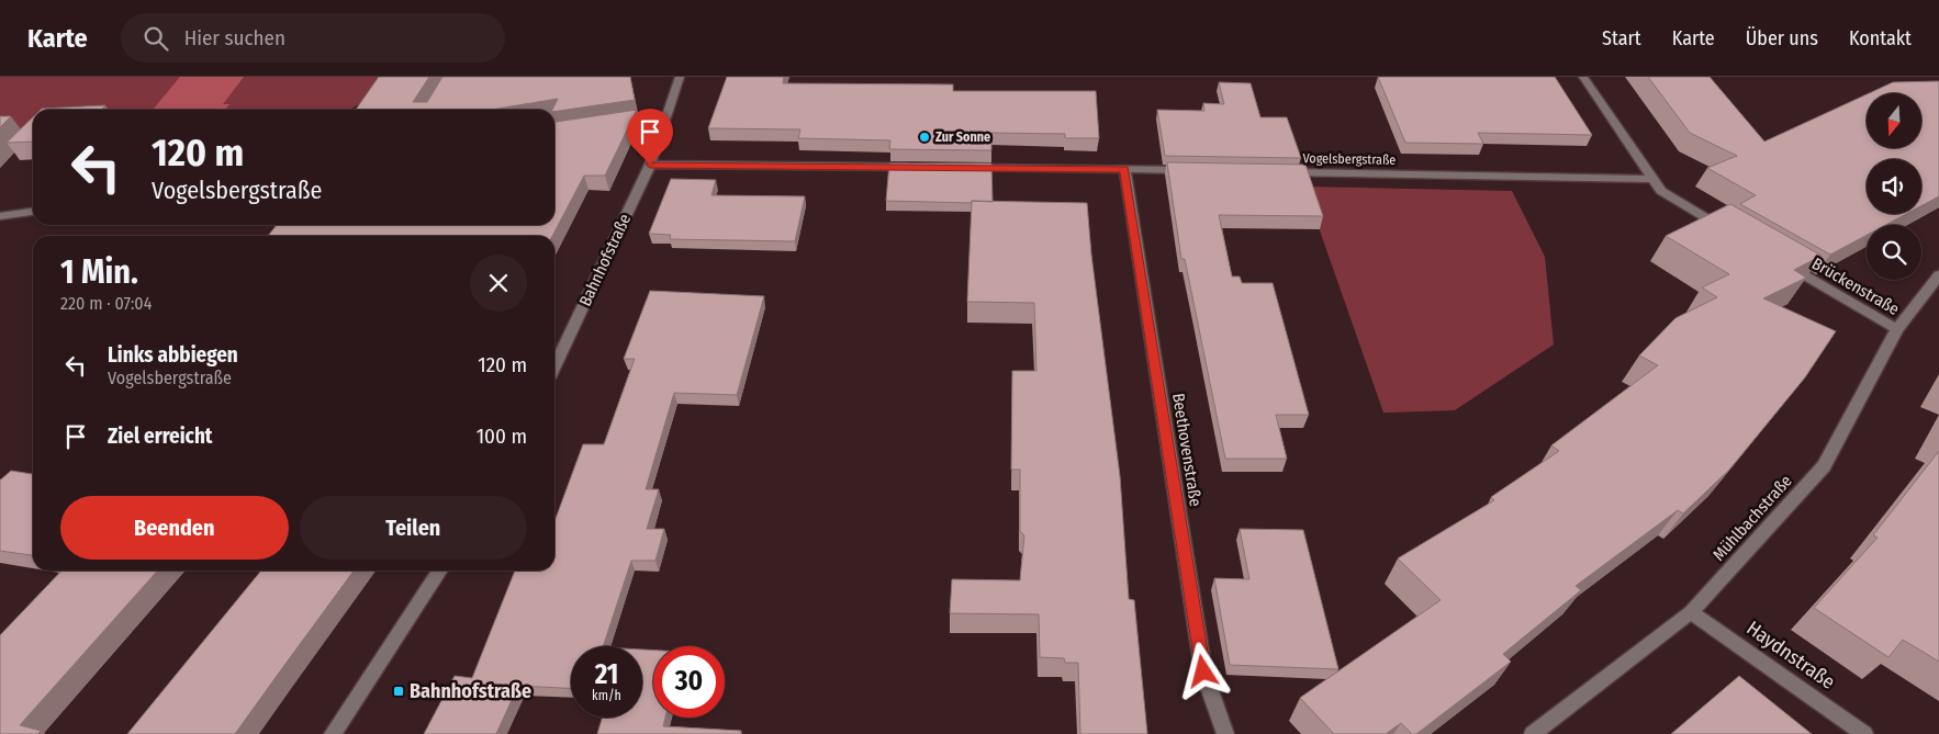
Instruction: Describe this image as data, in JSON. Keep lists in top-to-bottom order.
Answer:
{
  "streets": {
    "street": [
      "Vogelsbergstraße",
      "Bahnhofstraße",
      "Brückenstraße",
      "Beethovenstraße",
      "Mühlbachstraße",
      "Haydnstraße"
    ]
  },
  "crossings": [
    ["Brückenstraße", "Mühlbachstraße"],
    ["Mühlbachstraße", "Haydnstraße"]
  ],
  "places": {
    "other": ["Zur Sonne"],
    "transit": ["Bahnhofstraße"]
  },
  "north": "bottom",
  "page": {
    "header": "Karte",
    "search": "Hier suchen",
    "nav": [
      "Start",
      "Karte",
      "Über uns",
      "Kontakt"
    ],
    "turn": ["120 m", "Vogelsbergstraße"],
    "heading": ["1 Min.", "220 m · 07:04"],
    "list": [
      {
        "name": "Links abbiegen",
        "note": "Vogelsbergstraße",
        "value": "120 m"
      },
      {
        "name": "Ziel erreicht",
        "value": "100 m"
      }
    ],
    "buttons": ["Beenden", "Teilen"],
    "speed": "21 km/h",
    "limit": "30"
  }
}
